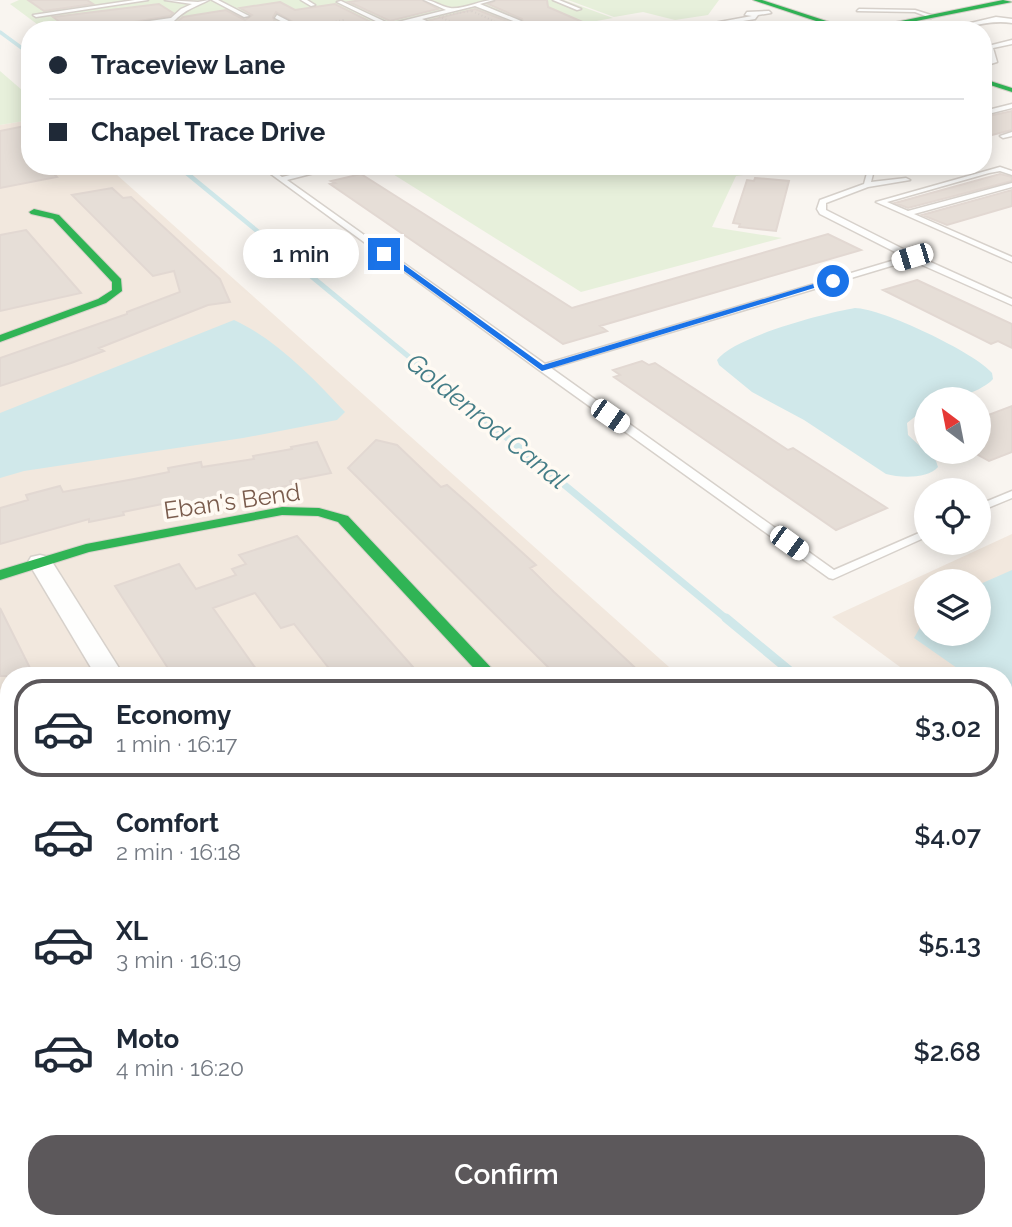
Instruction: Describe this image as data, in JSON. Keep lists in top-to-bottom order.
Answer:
{
  "streets": {
    "street": ["Eban's Bend"]
  },
  "water": ["Goldenrod Canal"],
  "north": "top left",
  "page": {
    "banner": ["Traceview Lane", "Chapel Trace Drive"],
    "bubble": "1 min",
    "list": [
      {
        "name": "Economy",
        "note": "1 min · 16:17",
        "value": "$3.02"
      },
      {
        "name": "Comfort",
        "note": "2 min · 16:18",
        "value": "$4.07"
      },
      {
        "name": "XL",
        "note": "3 min · 16:19",
        "value": "$5.13"
      },
      {
        "name": "Moto",
        "note": "4 min · 16:20",
        "value": "$2.68"
      }
    ],
    "buttons": "Confirm"
  }
}
